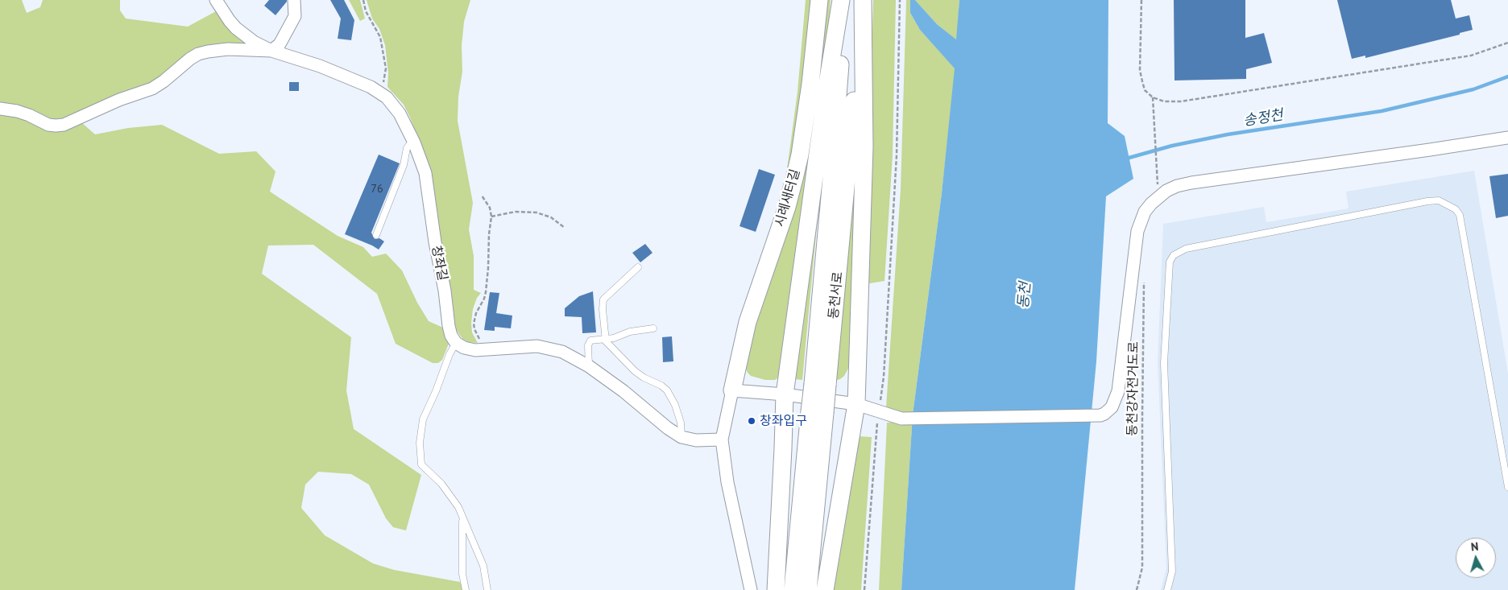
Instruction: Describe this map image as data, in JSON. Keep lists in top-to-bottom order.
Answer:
{
  "streets": {
    "main road": ["시례새터길", "동천서로"],
    "street": ["창좌길"],
    "path": ["동천강자전거도로"]
  },
  "water": ["송정천", "동천"],
  "places": ["창좌입구"],
  "house_numbers": ["76"],
  "north": "top"
}
